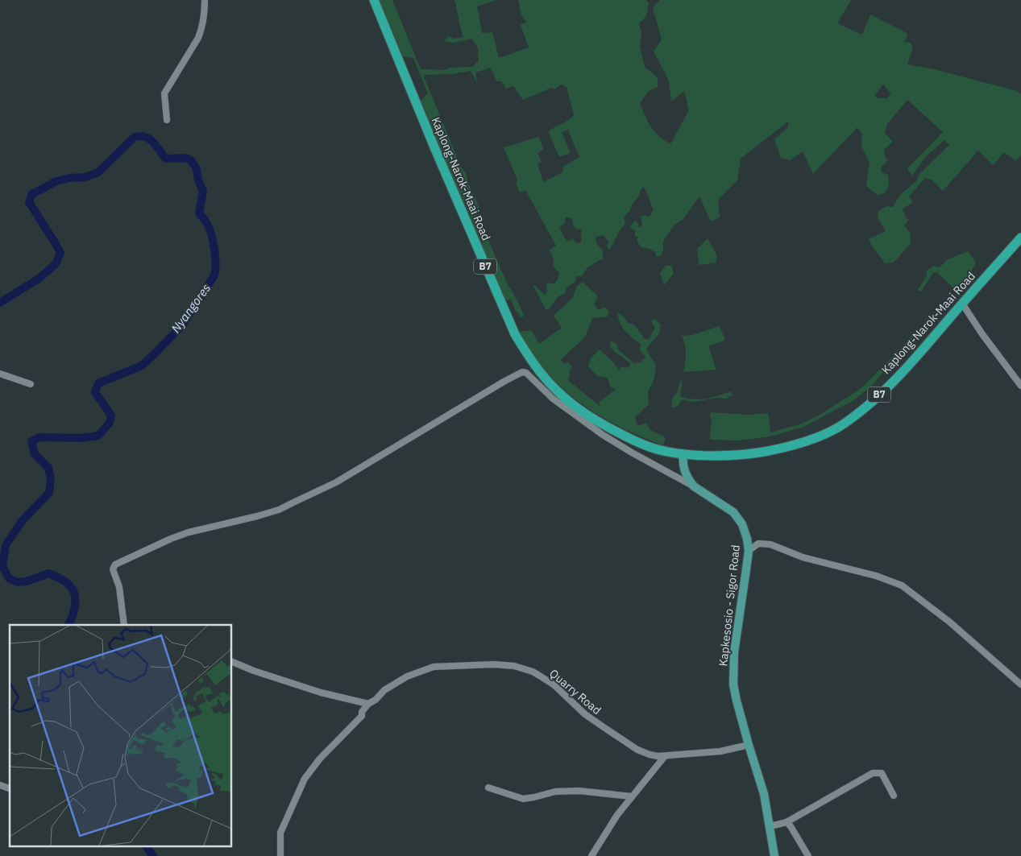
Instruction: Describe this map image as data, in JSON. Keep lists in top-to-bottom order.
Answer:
{
  "streets": {
    "highway": ["Kaplong-Narok-Maai Road", "B7"],
    "main road": ["Kapkesosio - Sigor Road"],
    "street": ["Quarry Road"]
  },
  "crossings": [
    ["Kaplong-Narok-Maai Road", "Kapkesosio - Sigor Road"],
    ["Kapkesosio - Sigor Road", "Quarry Road"]
  ],
  "water": ["Nyangores"]
}
